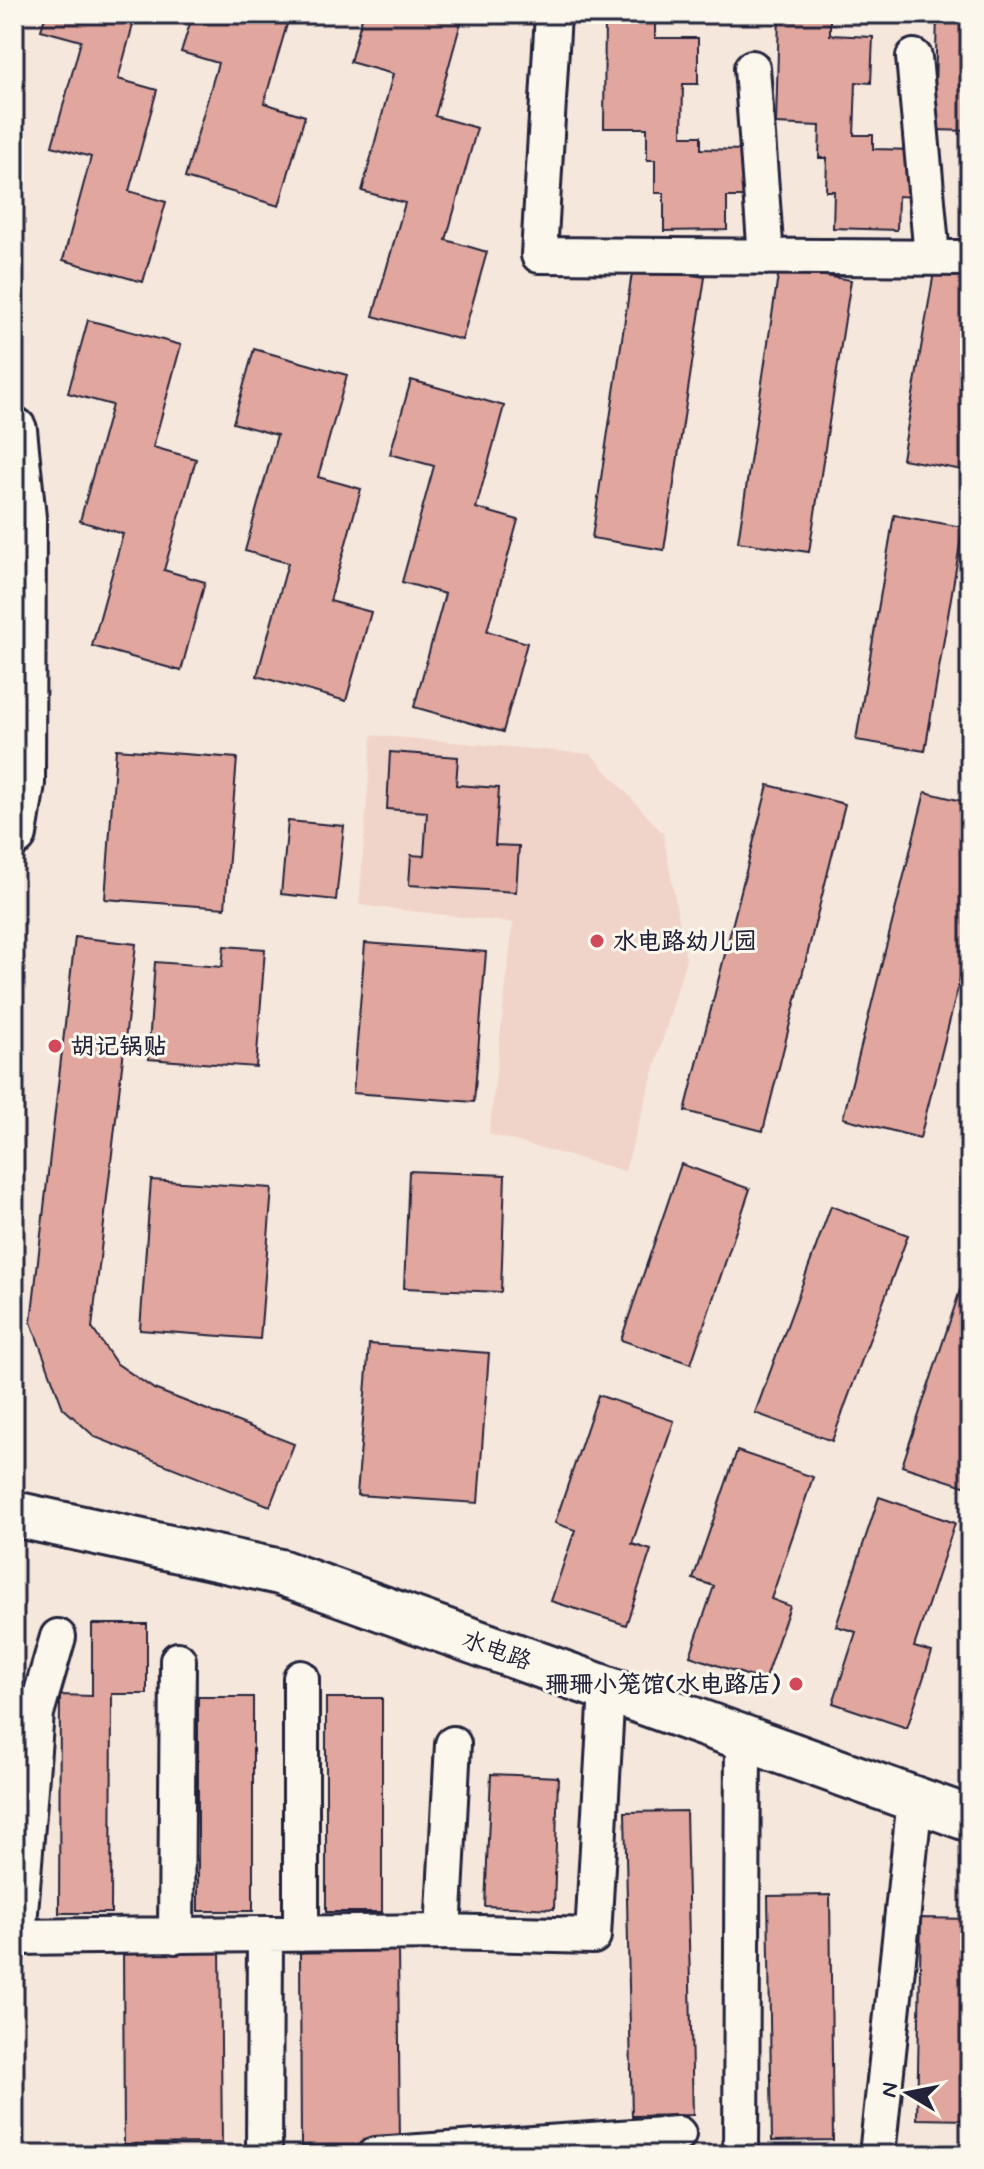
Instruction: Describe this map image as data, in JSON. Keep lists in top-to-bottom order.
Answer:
{
  "streets": {
    "main road": ["水电路"]
  },
  "places": ["水电路幼儿园", "胡记锅贴", "珊珊小笼馆(水电路店)"],
  "north": "left"
}
